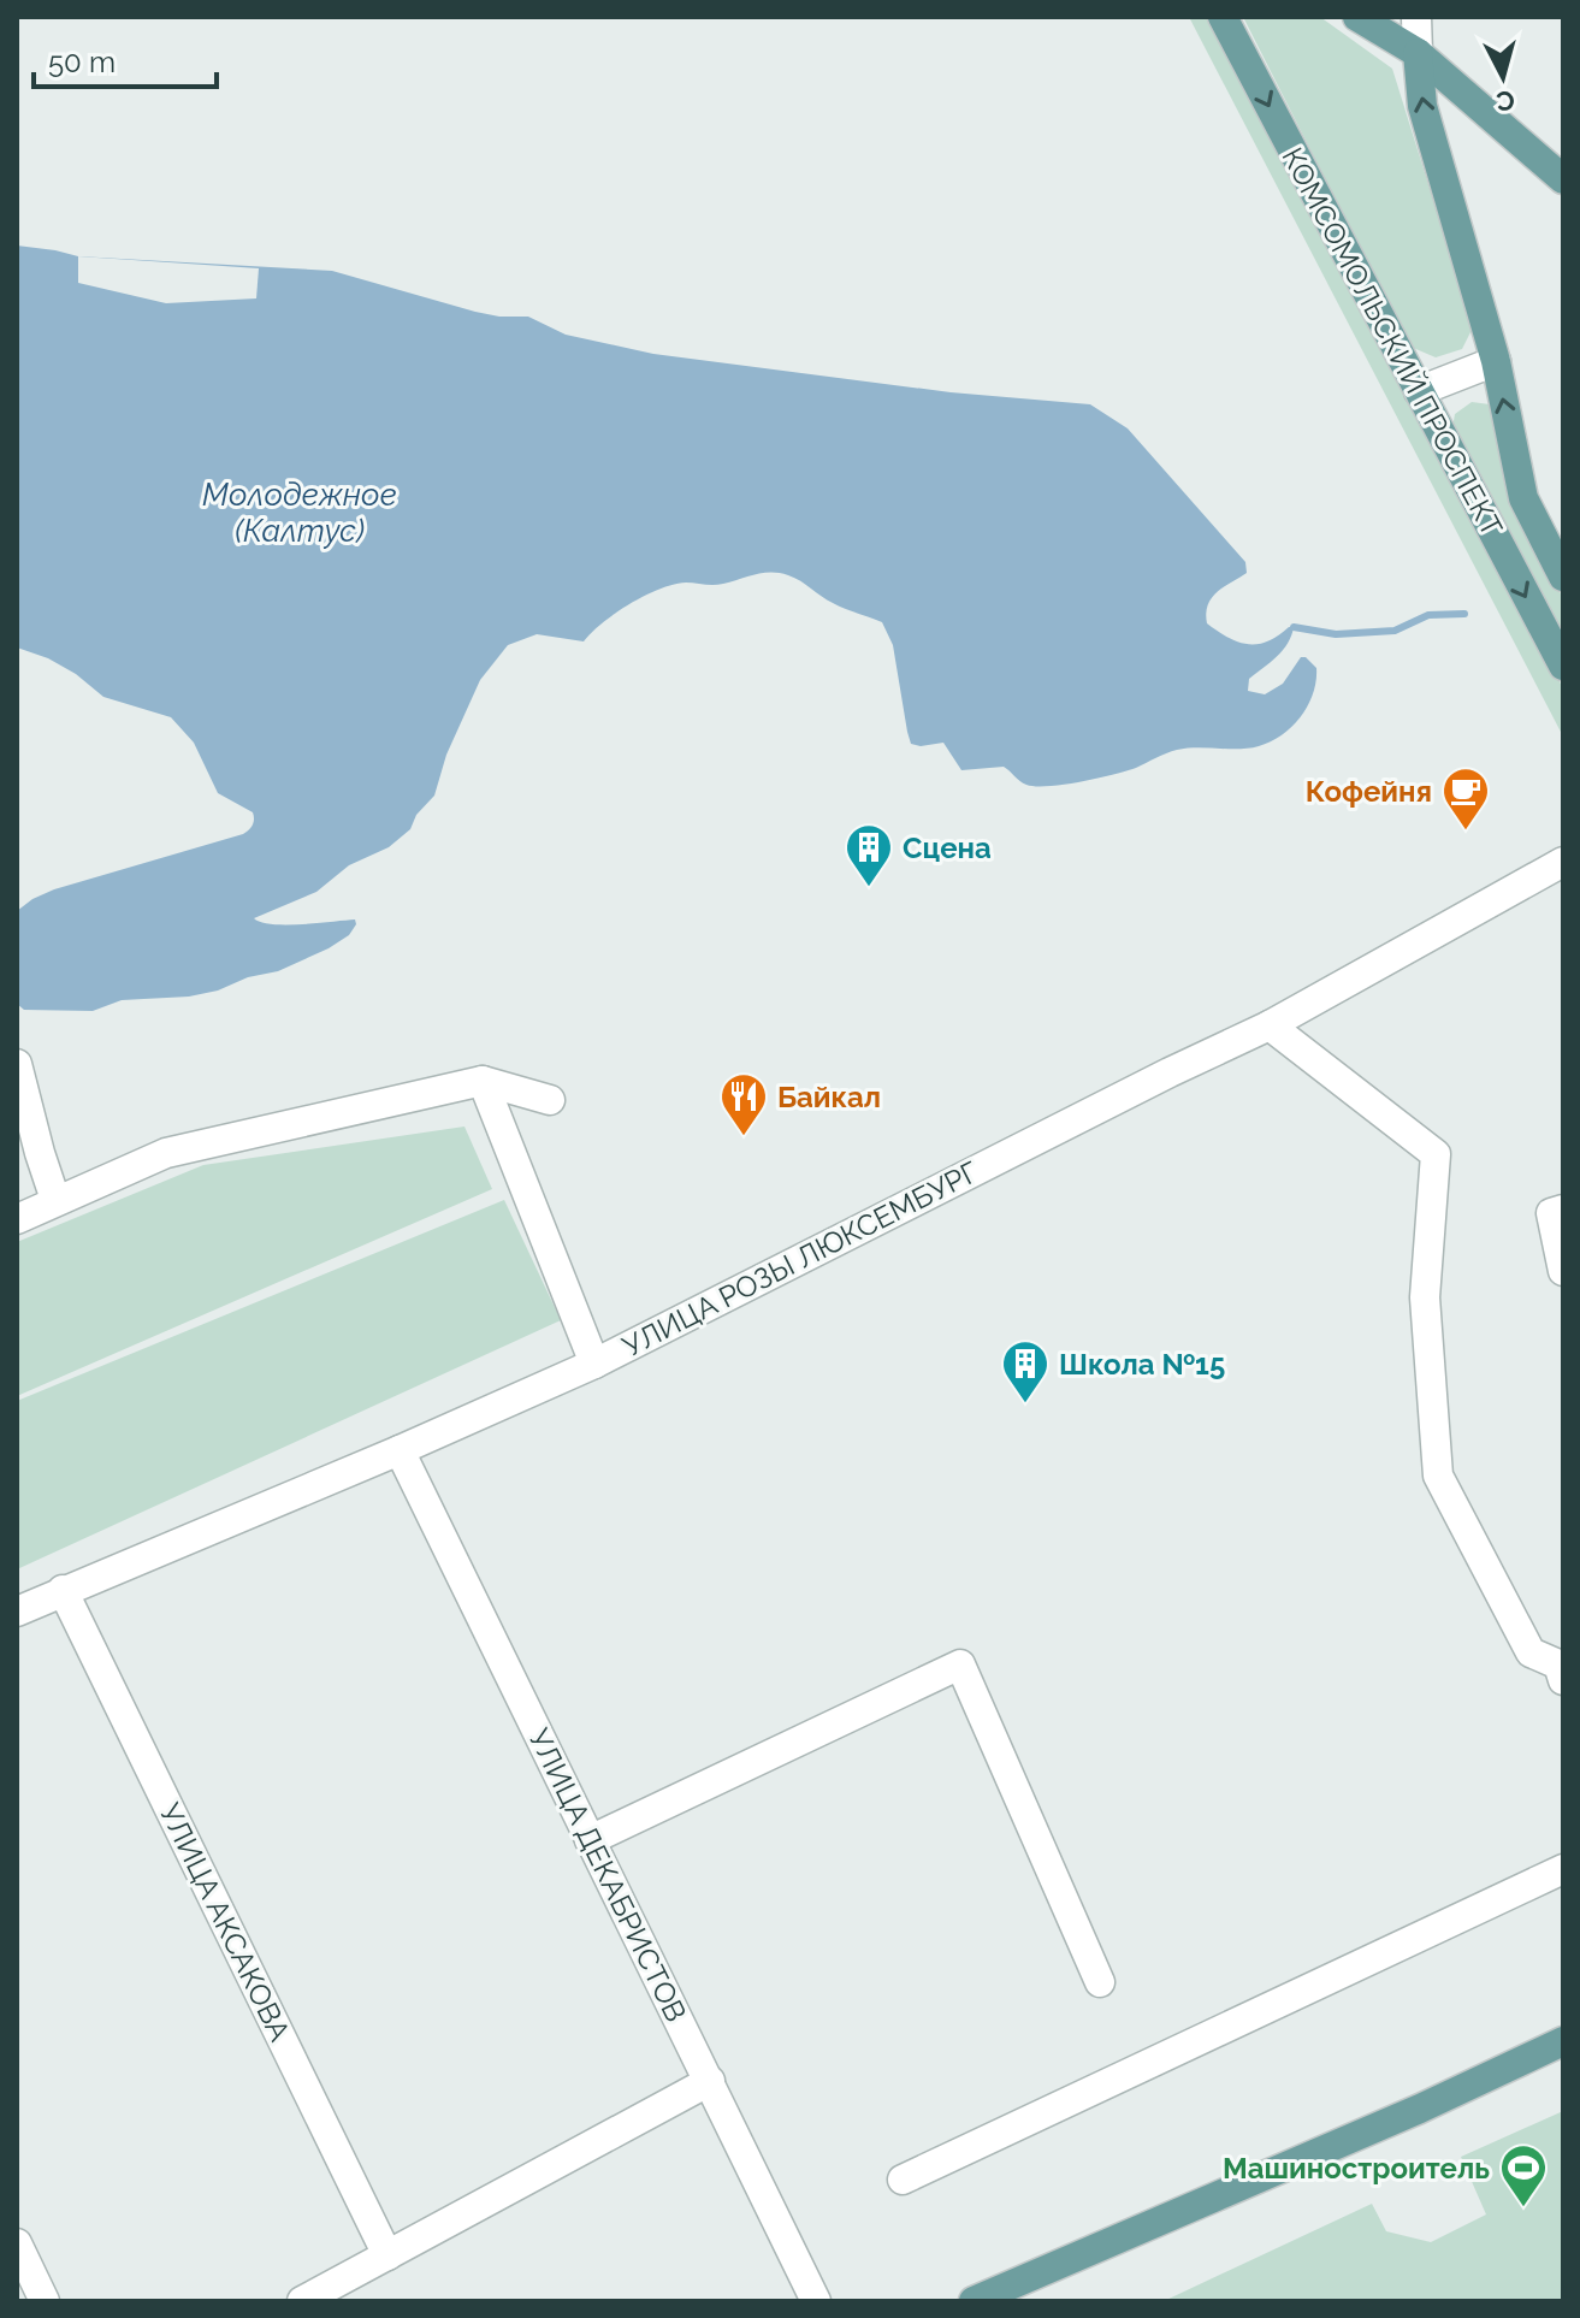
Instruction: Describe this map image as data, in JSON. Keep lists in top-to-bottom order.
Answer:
{
  "streets": {
    "main road": ["КОМСОМОЛЬСКИЙ ПРОСПЕКТ"],
    "street": ["УЛИЦА РОЗЫ ЛЮКСЕМБУРГ", "УЛИЦА ДЕКАБРИСТОВ", "УЛИЦА АКСАКОВА"]
  },
  "crossings": [
    ["УЛИЦА РОЗЫ ЛЮКСЕМБУРГ", "УЛИЦА ДЕКАБРИСТОВ"],
    ["УЛИЦА РОЗЫ ЛЮКСЕМБУРГ", "УЛИЦА АКСАКОВА"]
  ],
  "water": ["Молодежное (Калтус)"],
  "places": {
    "cafe": ["Кофейня"],
    "building": ["Сцена", "Школа №15"],
    "restaurant": ["Байкал"],
    "sports": ["Машиностроитель"]
  },
  "scale_bar": "50 m",
  "north": "bottom"
}
